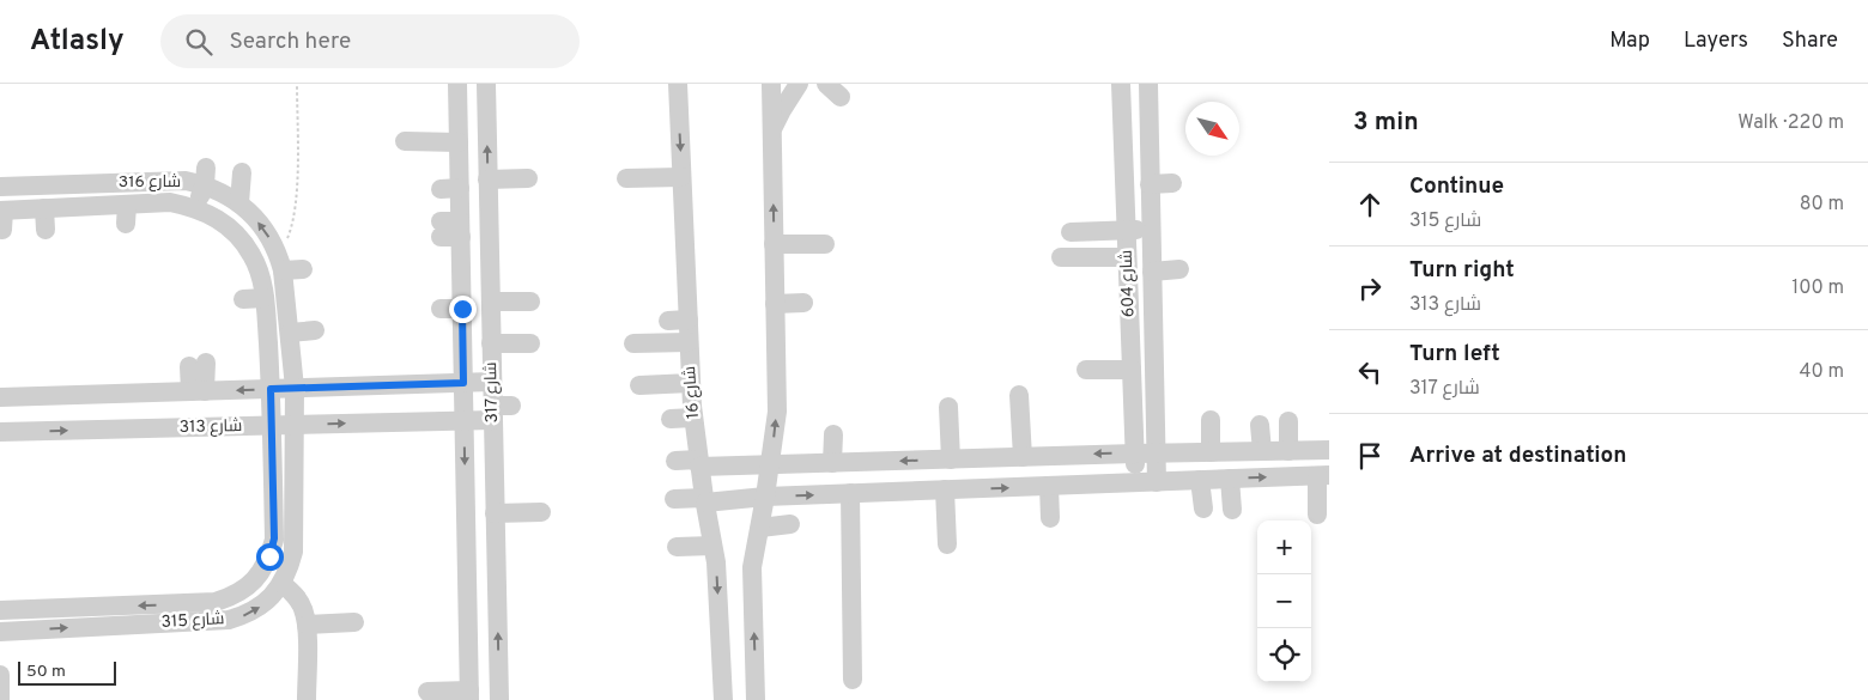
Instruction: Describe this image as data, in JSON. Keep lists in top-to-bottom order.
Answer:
{
  "streets": {
    "street": [
      "شارع 316",
      "شارع 604",
      "شارع 317",
      "شارع 16",
      "شارع 313",
      "شارع 315"
    ]
  },
  "crossings": [
    ["شارع 316", "شارع 315"],
    ["شارع 317", "شارع 313"],
    ["شارع 313", "شارع 315"]
  ],
  "scale_bar": "50 m",
  "north": "bottom right",
  "page": {
    "header": "Atlasly",
    "search": "Search here",
    "nav": ["Map", "Layers", "Share"],
    "heading": ["3 min", "Walk · 220 m"],
    "list": [
      ["Continue", "شارع 315", "80 m"],
      ["Turn right", "شارع 313", "100 m"],
      ["Turn left", "شارع 317", "40 m"],
      "Arrive at destination"
    ],
    "map_buttons": ["+", "−"],
    "scale": "50 m"
  }
}
